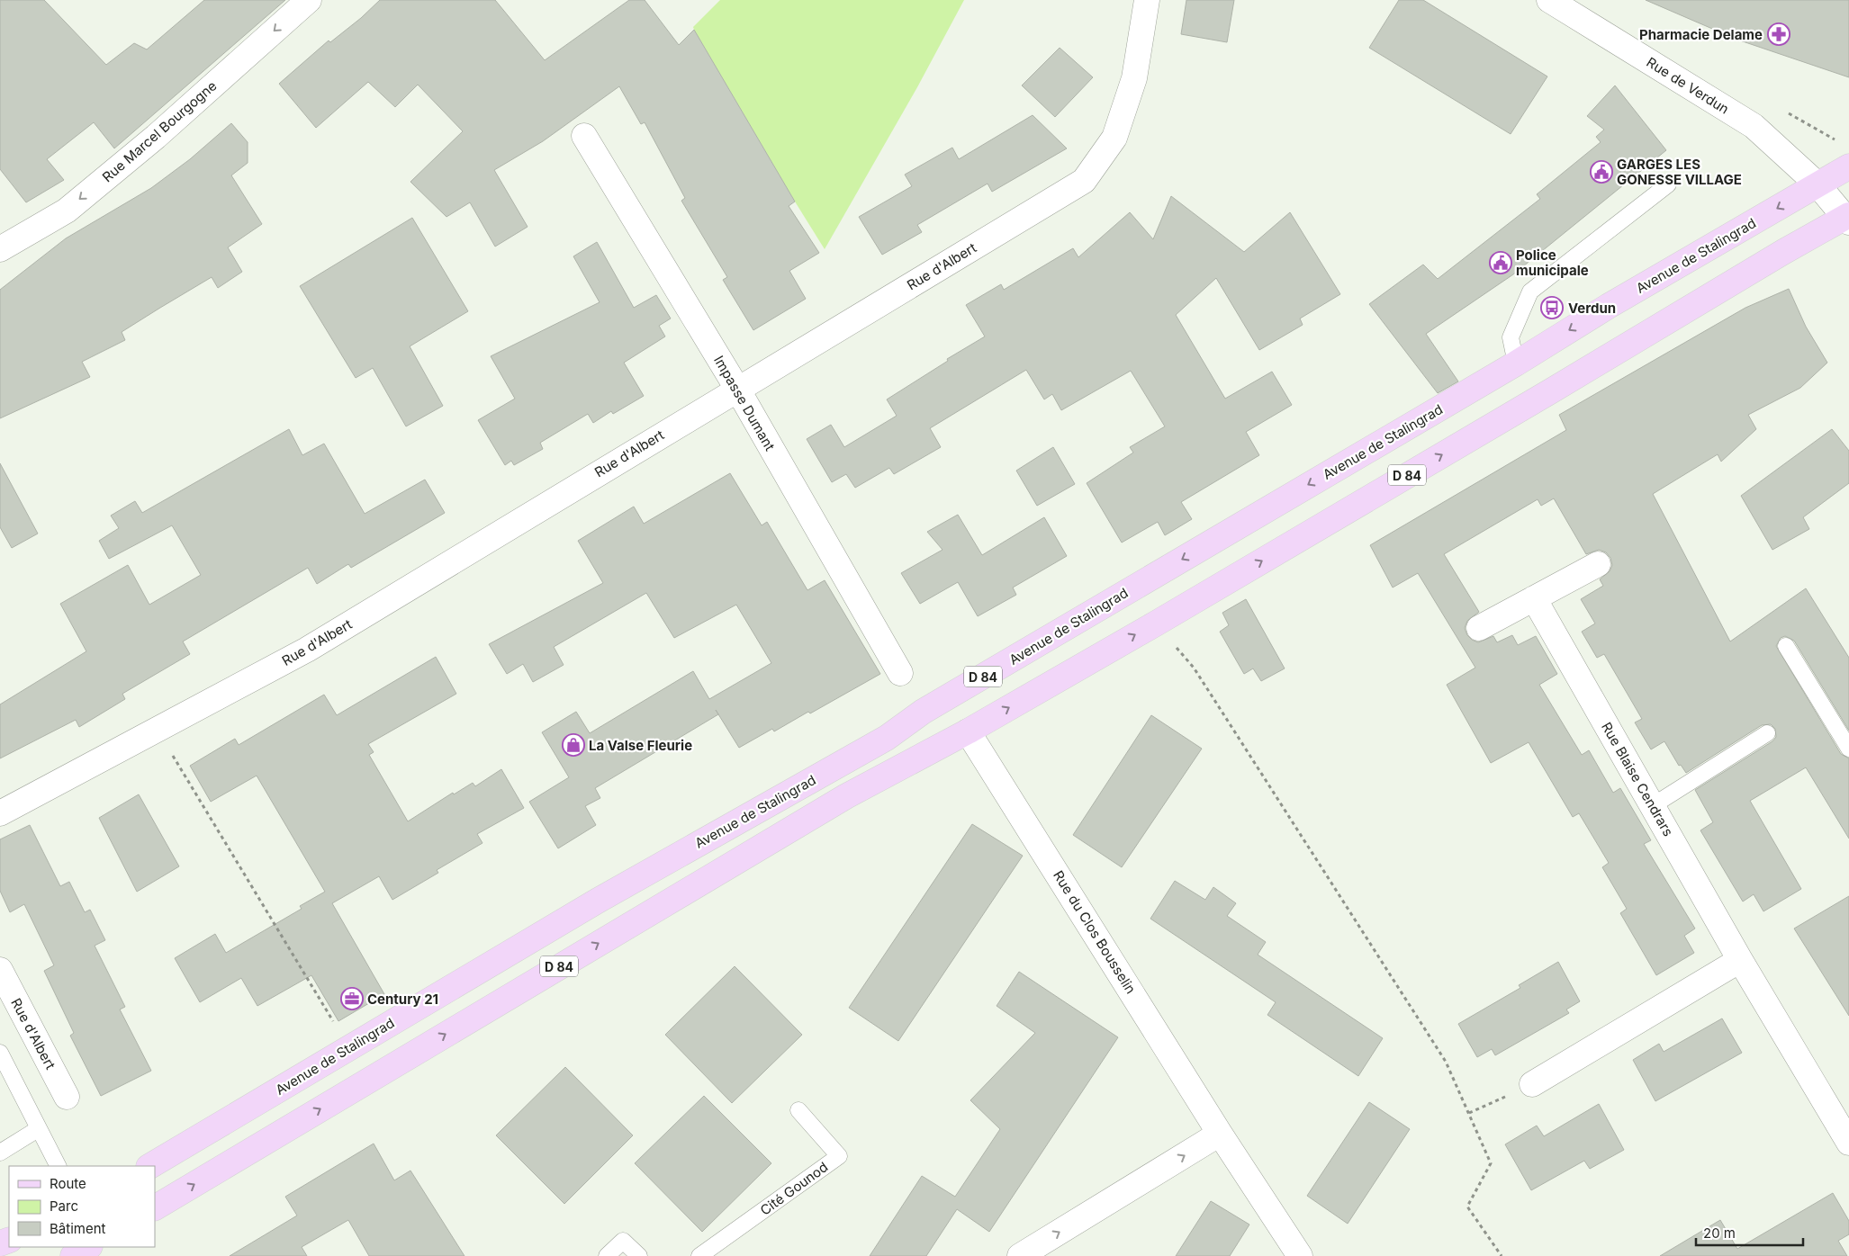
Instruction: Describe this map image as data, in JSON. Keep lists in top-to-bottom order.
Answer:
{
  "streets": {
    "main road": ["Avenue de Stalingrad", "D 84"],
    "street": [
      "Rue de Verdun",
      "Rue Marcel Bourgogne",
      "Rue d'Albert",
      "Impasse Dumant",
      "Rue Blaise Cendrars",
      "Rue du Clos Bousselin"
    ],
    "lane": ["Cité Gounod"]
  },
  "crossings": [
    ["Rue de Verdun", "Avenue de Stalingrad"],
    ["Rue de Verdun", "D 84"],
    ["Rue d'Albert", "Impasse Dumant"],
    ["D 84", "Rue du Clos Bousselin"]
  ],
  "one_way": ["Rue Marcel Bourgogne"],
  "places": {
    "pharmacy": ["Pharmacie Delame"],
    "public building": ["GARGES LES GONESSE VILLAGE", "Police municipale"],
    "bus stop": ["Verdun"],
    "shop": ["La Valse Fleurie"],
    "office": ["Century 21"]
  },
  "legend": ["Route", "Parc", "Bâtiment"],
  "scale_bar": "20 m"
}
